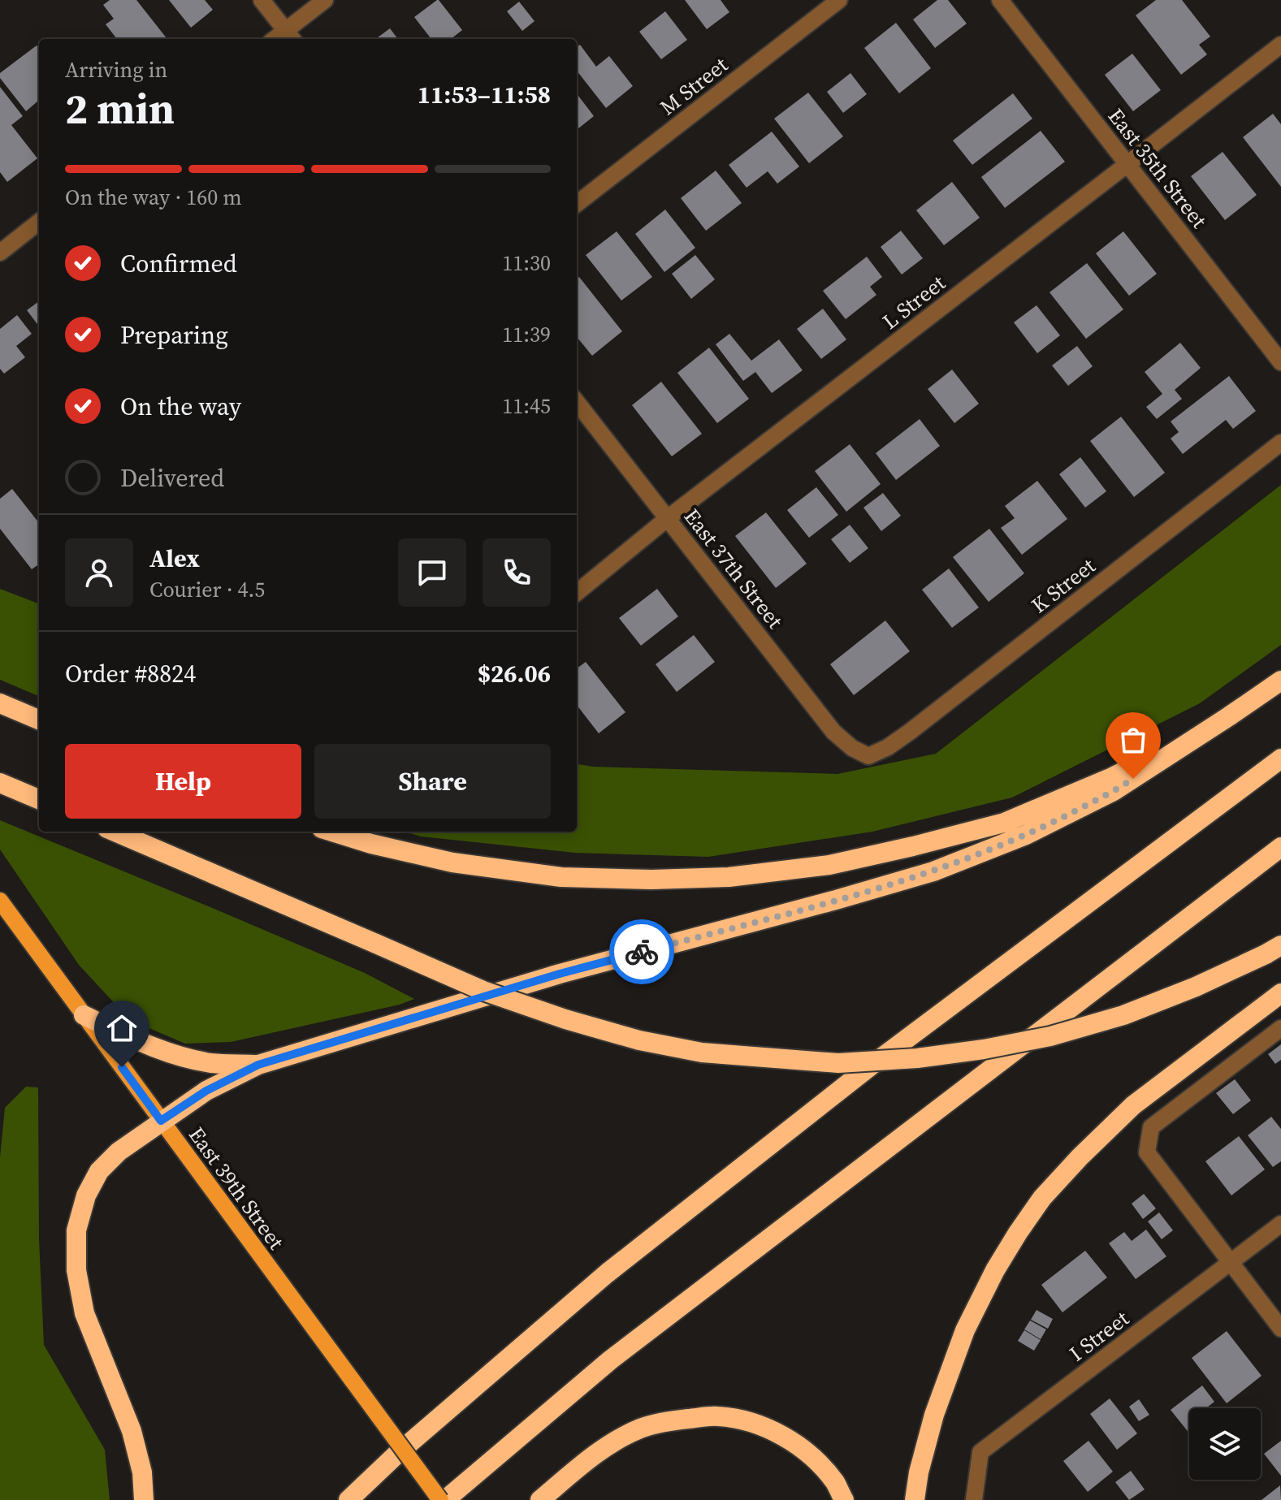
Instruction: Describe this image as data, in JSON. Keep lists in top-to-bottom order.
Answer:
{
  "streets": {
    "main road": ["East 39th Street"],
    "street": [
      "M Street",
      "East 35th Street",
      "L Street",
      "East 37th Street",
      "K Street",
      "I Street"
    ]
  },
  "crossings": [
    ["East 35th Street", "L Street"],
    ["L Street", "East 37th Street"],
    ["East 37th Street", "K Street"]
  ],
  "page": {
    "heading": ["2 min", "Arriving in", "11:53–11:58"],
    "panel": [
      "Alex",
      "Courier · 4.5",
      "Order #8824",
      "$26.06"
    ],
    "bar": "On the way · 160 m",
    "list": [
      ["Confirmed", "11:30"],
      ["Preparing", "11:39"],
      ["On the way", "11:45"],
      "Delivered"
    ],
    "buttons": ["Help", "Share"]
  }
}
